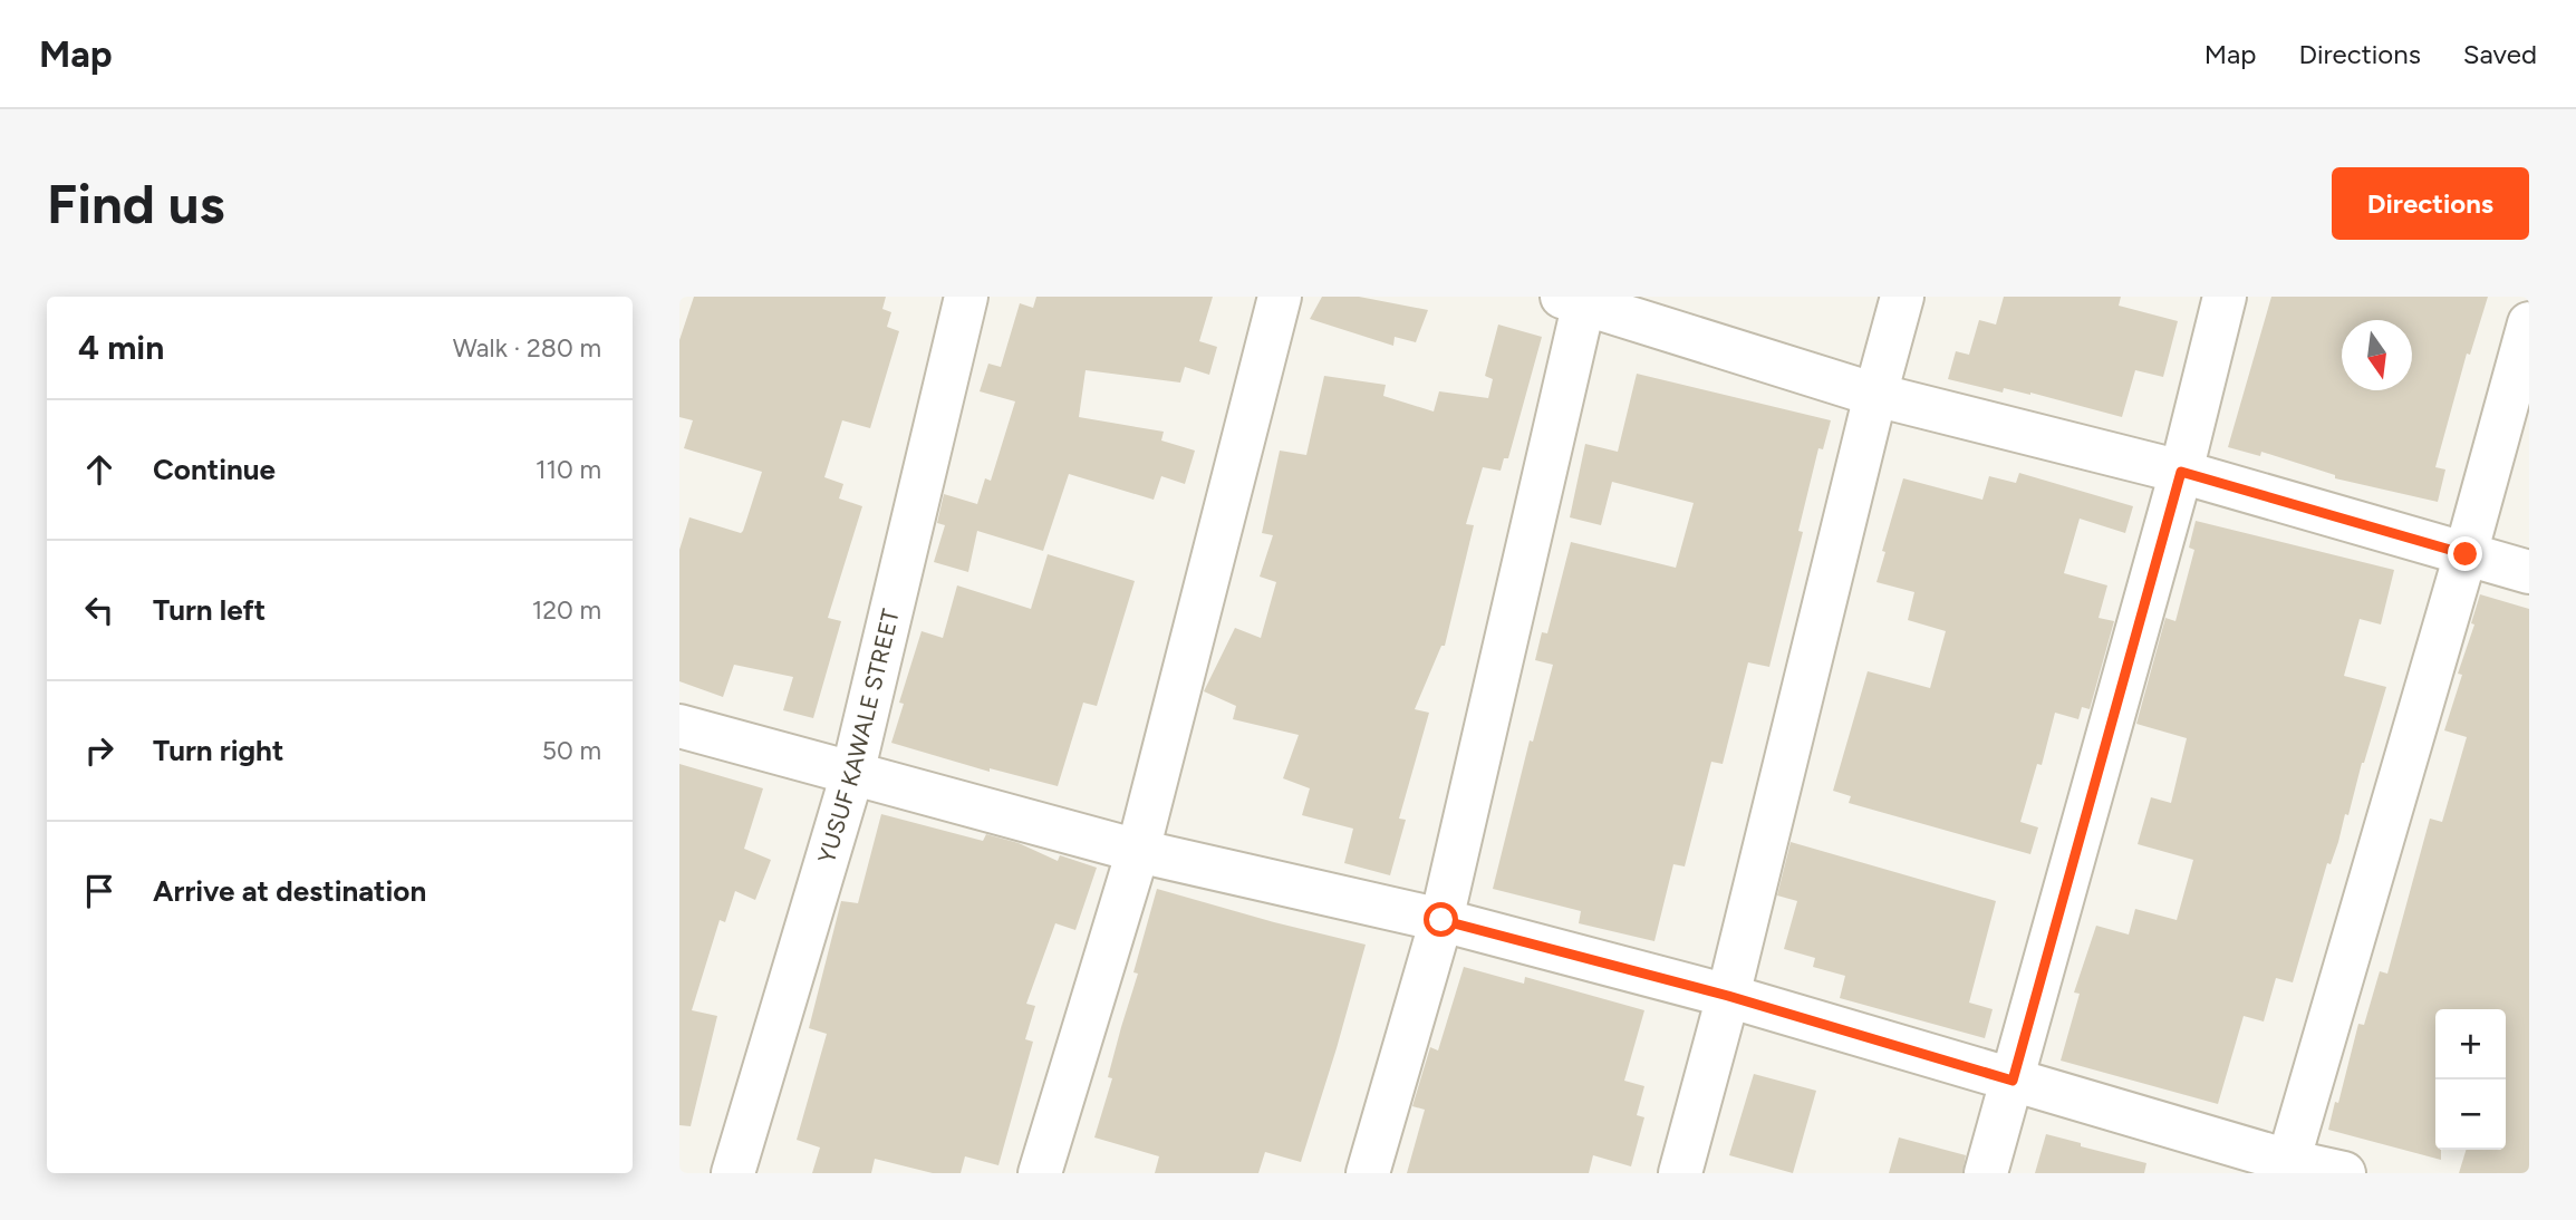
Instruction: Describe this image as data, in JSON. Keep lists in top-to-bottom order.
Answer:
{
  "streets": {
    "street": ["YUSUF KAWALE STREET"]
  },
  "north": "bottom",
  "page": {
    "header": "Map",
    "nav": ["Map", "Directions", "Saved"],
    "buttons": "Directions",
    "title": "Find us",
    "heading": ["4 min", "Walk · 280 m"],
    "list": [
      ["Continue", "110 m"],
      ["Turn left", "120 m"],
      ["Turn right", "50 m"],
      "Arrive at destination"
    ],
    "map_buttons": ["+", "−"]
  }
}
